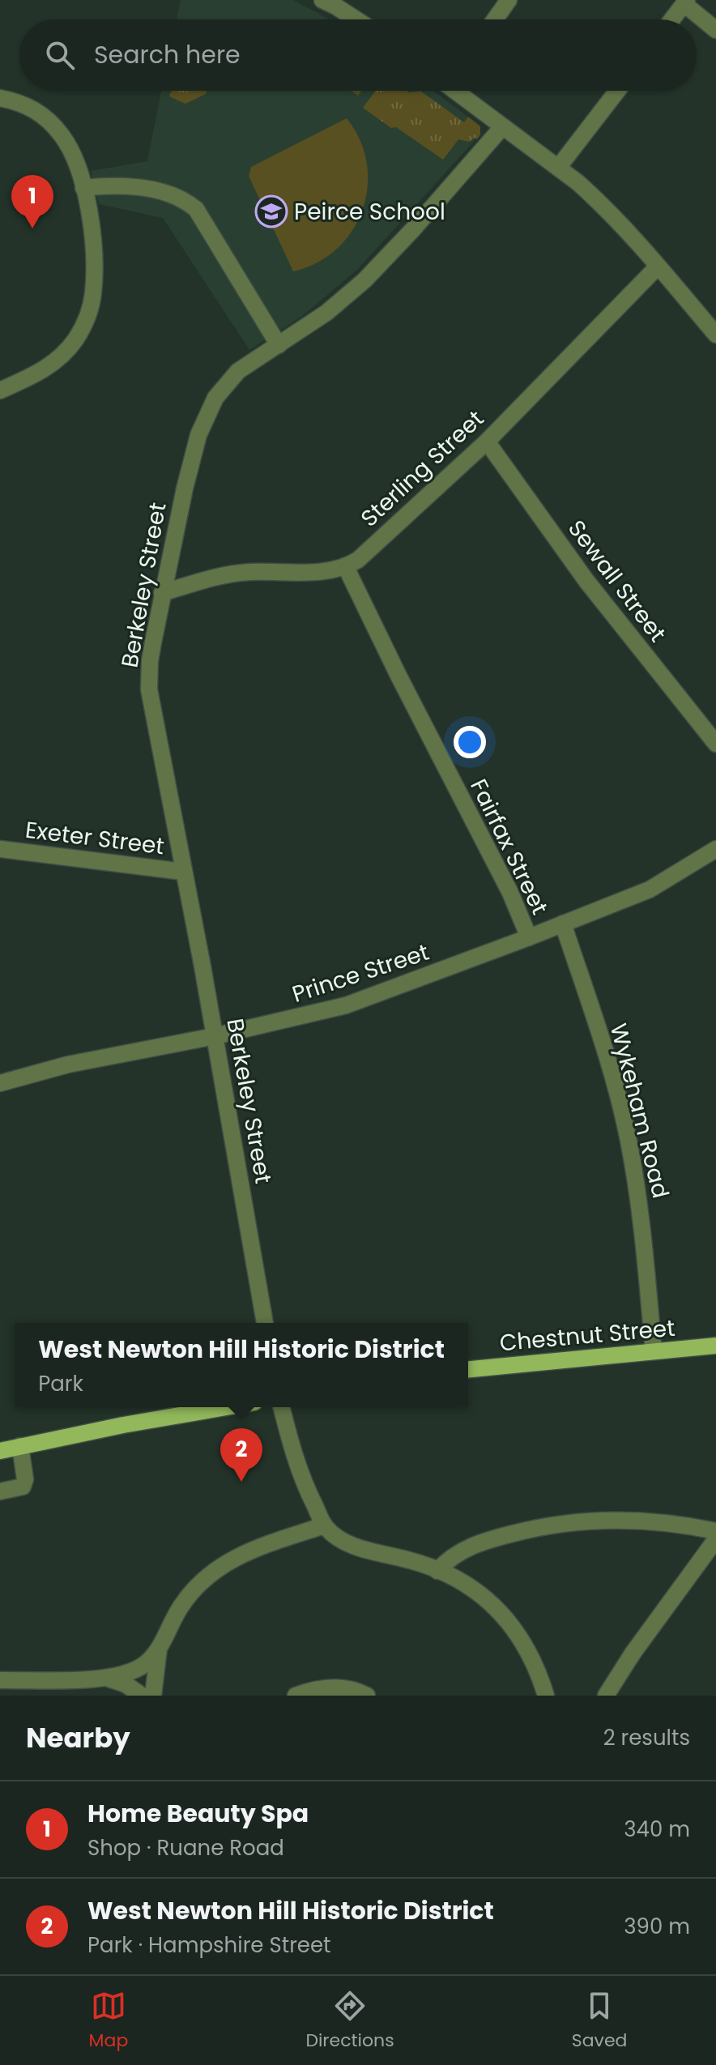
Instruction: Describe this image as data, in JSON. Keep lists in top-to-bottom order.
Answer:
{
  "streets": {
    "main road": ["Chestnut Street"],
    "street": [
      "Sterling Street",
      "Sewall Street",
      "Berkeley Street",
      "Exeter Street",
      "Fairfax Street",
      "Prince Street",
      "Wykeham Road"
    ]
  },
  "crossings": [
    ["Sterling Street", "Sewall Street"],
    ["Sterling Street", "Berkeley Street"],
    ["Sterling Street", "Fairfax Street"],
    ["Berkeley Street", "Exeter Street"],
    ["Berkeley Street", "Prince Street"],
    ["Fairfax Street", "Prince Street"],
    ["Prince Street", "Wykeham Road"],
    ["Wykeham Road", "Chestnut Street"]
  ],
  "places": {
    "school or university": ["Peirce School"]
  },
  "page": {
    "search": "Search here",
    "pins": ["1", "2"],
    "popup": ["West Newton Hill Historic District", "Park"],
    "heading": ["Nearby", "2 results"],
    "list": [
      {
        "mark": "1",
        "name": "Home Beauty Spa",
        "note": "Shop · Ruane Road",
        "value": "340 m"
      },
      {
        "mark": "2",
        "name": "West Newton Hill Historic District",
        "note": "Park · Hampshire Street",
        "value": "390 m"
      }
    ],
    "nav": ["Map", "Directions", "Saved"]
  }
}
